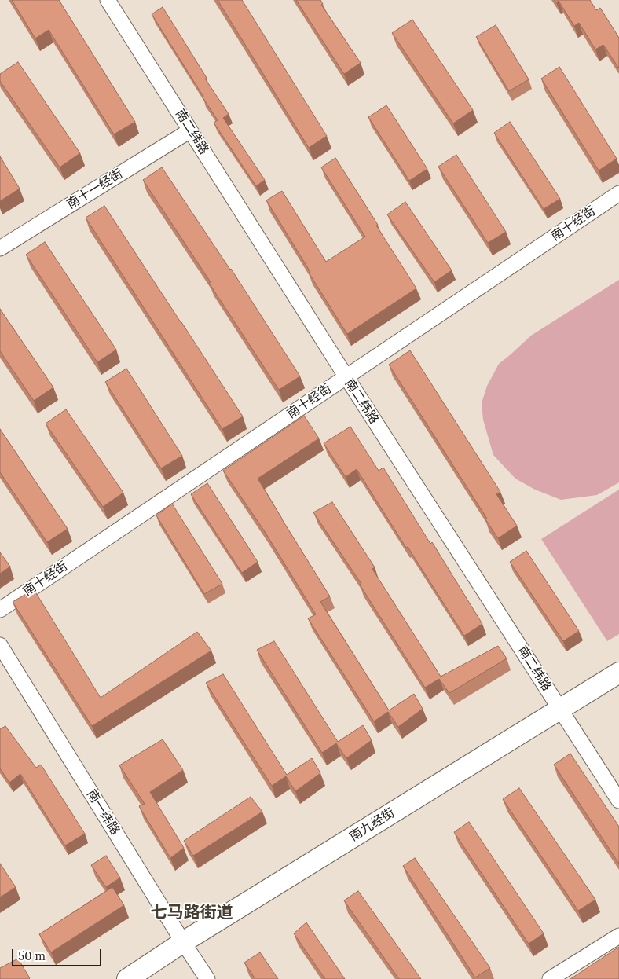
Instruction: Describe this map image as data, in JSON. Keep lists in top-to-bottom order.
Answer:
{
  "streets": {
    "main road": ["南九经街"],
    "street": [
      "南二纬路",
      "南十一经街",
      "南十经街",
      "南一纬路"
    ]
  },
  "crossings": [
    ["南二纬路", "南十一经街"],
    ["南二纬路", "南十经街"],
    ["南二纬路", "南九经街"],
    ["南一纬路", "南九经街"]
  ],
  "districts": ["七马路街道"],
  "scale_bar": "50 m"
}
